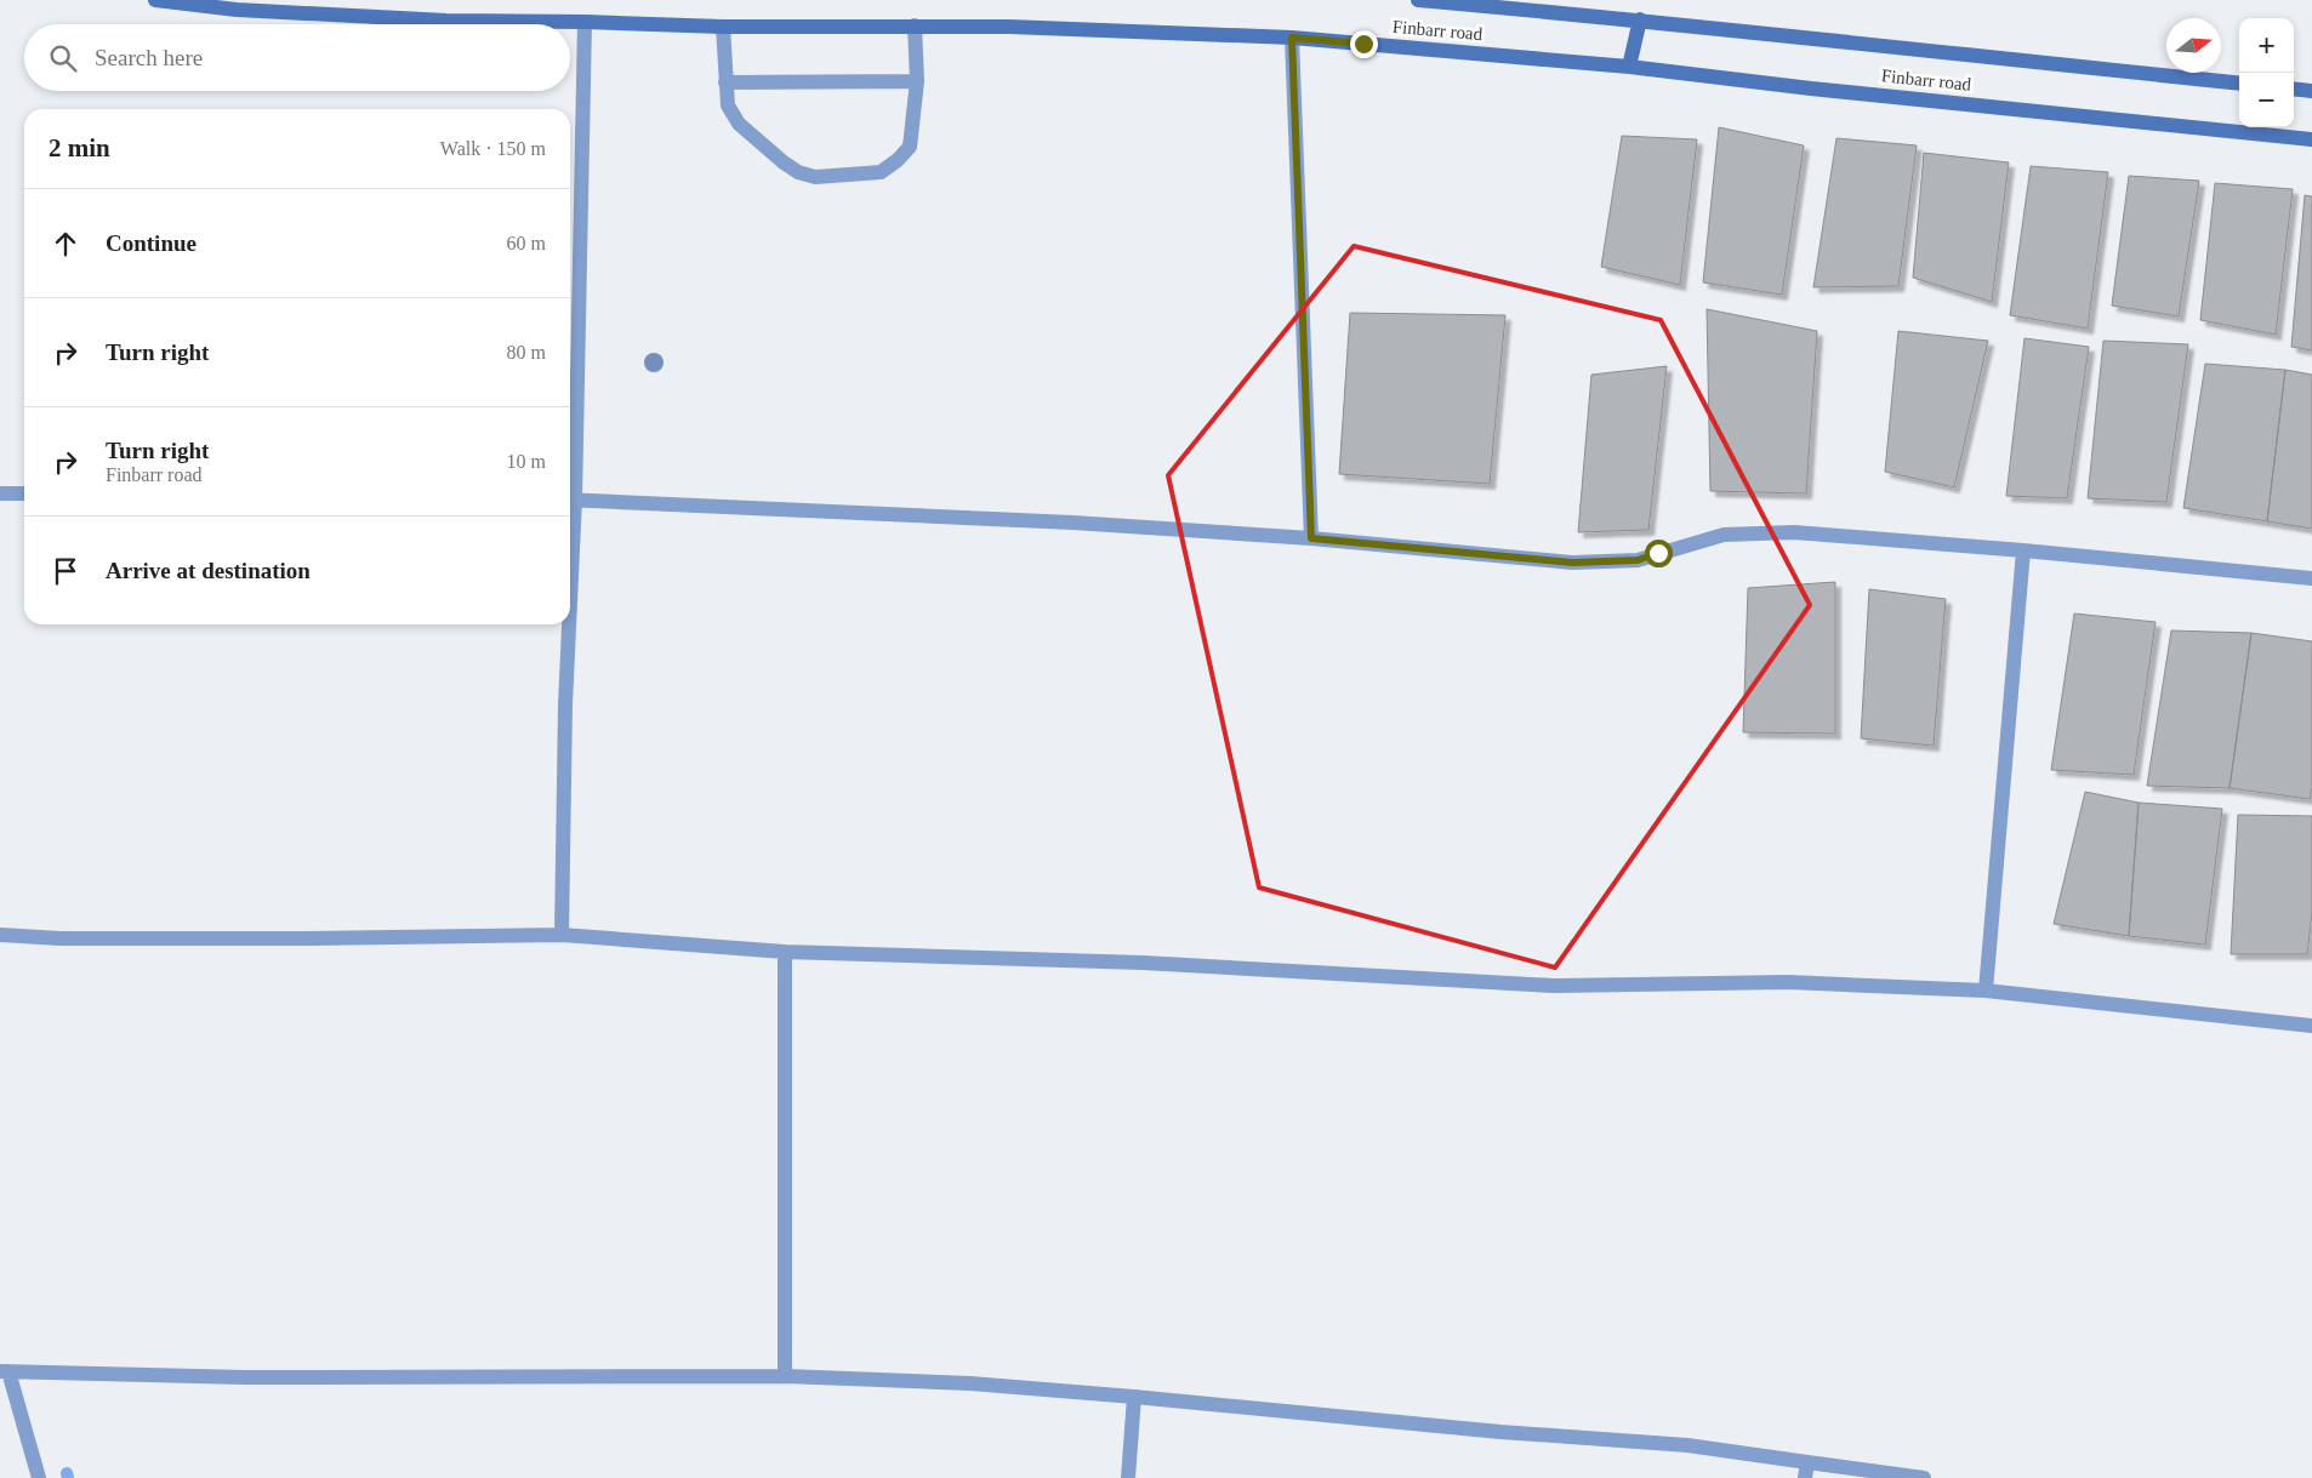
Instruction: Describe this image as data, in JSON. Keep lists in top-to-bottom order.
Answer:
{
  "streets": {
    "main road": ["Finbarr road"]
  },
  "north": "right",
  "page": {
    "map_buttons": ["+", "−"],
    "search": "Search here",
    "heading": ["2 min", "Walk · 150 m"],
    "list": [
      ["Continue", "60 m"],
      ["Turn right", "80 m"],
      ["Turn right", "Finbarr road", "10 m"],
      "Arrive at destination"
    ]
  }
}
